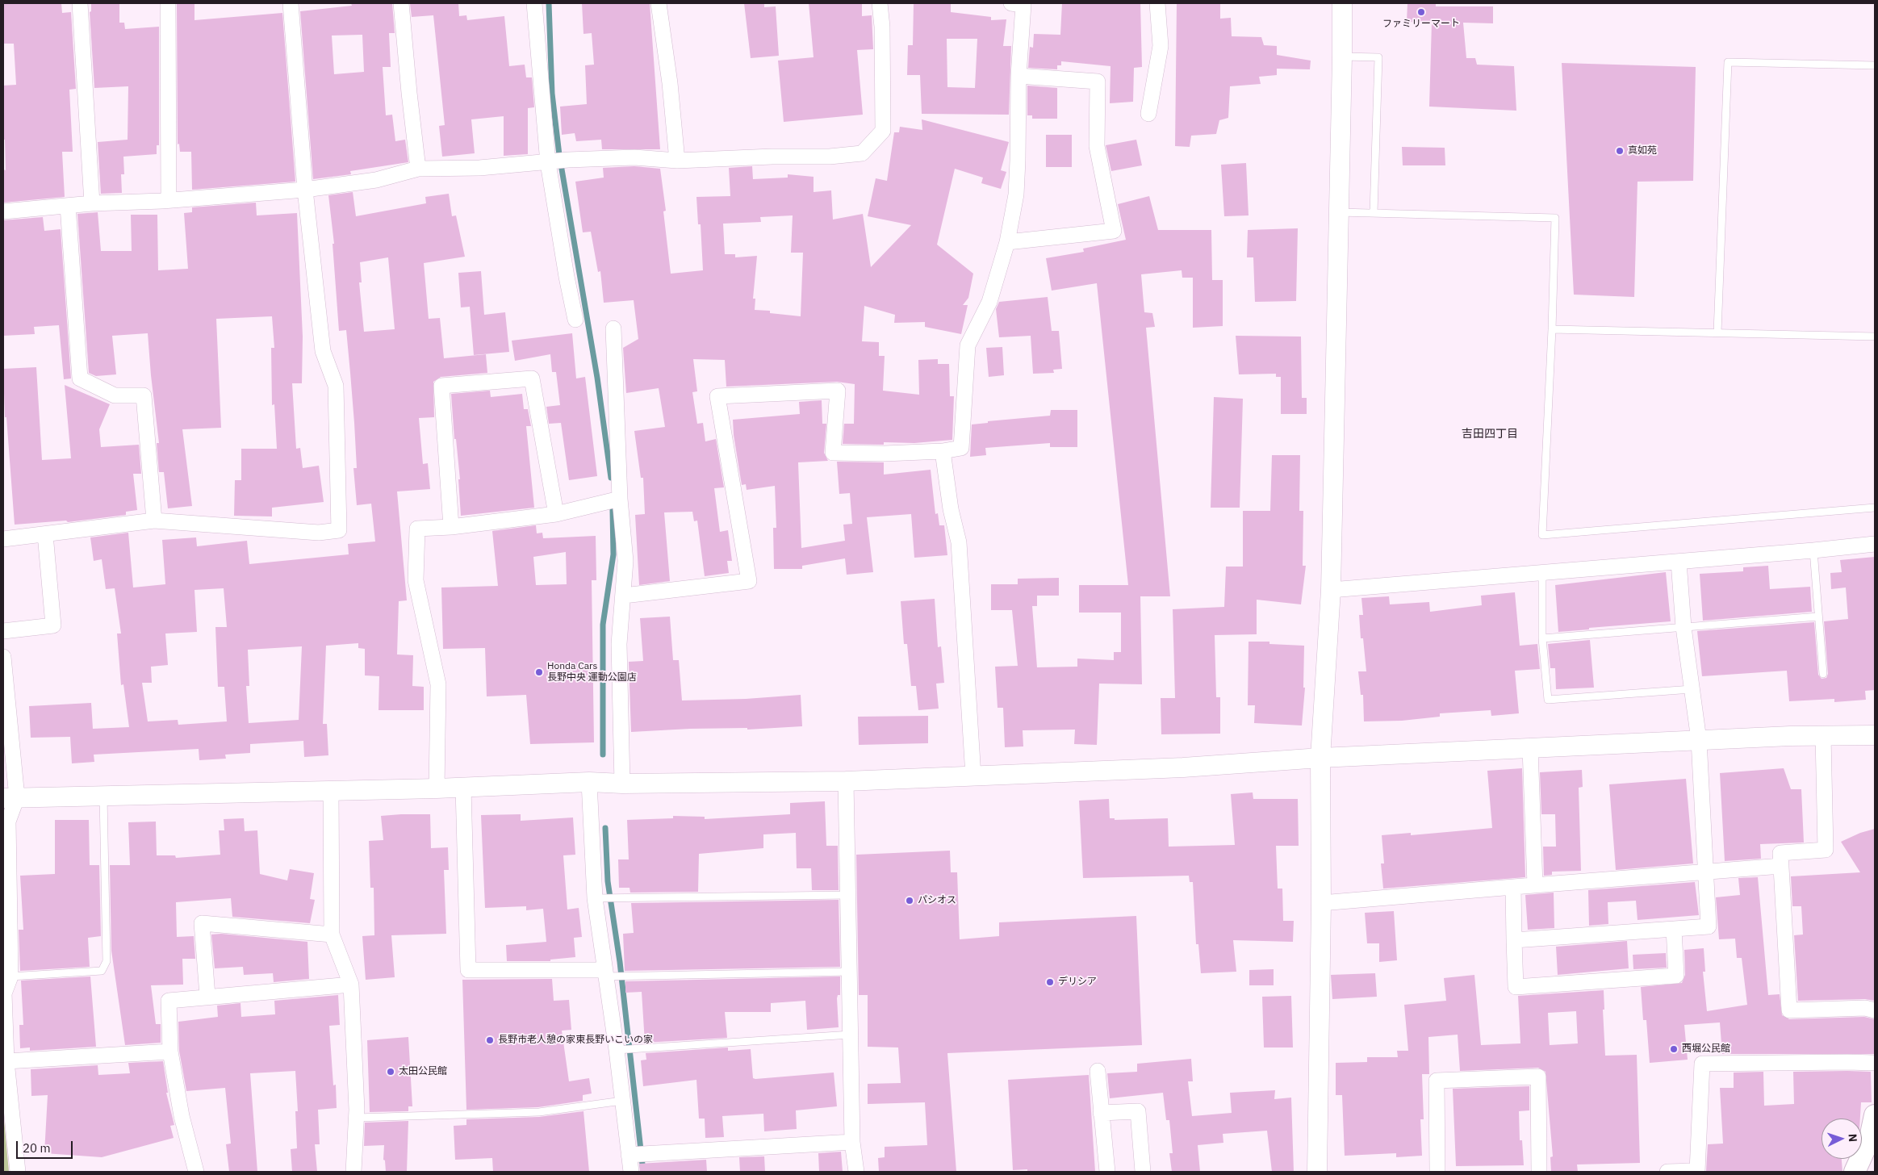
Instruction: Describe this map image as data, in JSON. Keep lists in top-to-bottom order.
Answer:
{
  "districts": ["吉田四丁目"],
  "places": [
    "ファミリーマート",
    "真如苑",
    "Honda Cars 長野中央 運動公園店",
    "パシオス",
    "デリシア",
    "長野市老人憩の家東長野いこいの家",
    "西堀公民館",
    "太田公民館"
  ],
  "scale_bar": "20 m",
  "north": "right"
}
